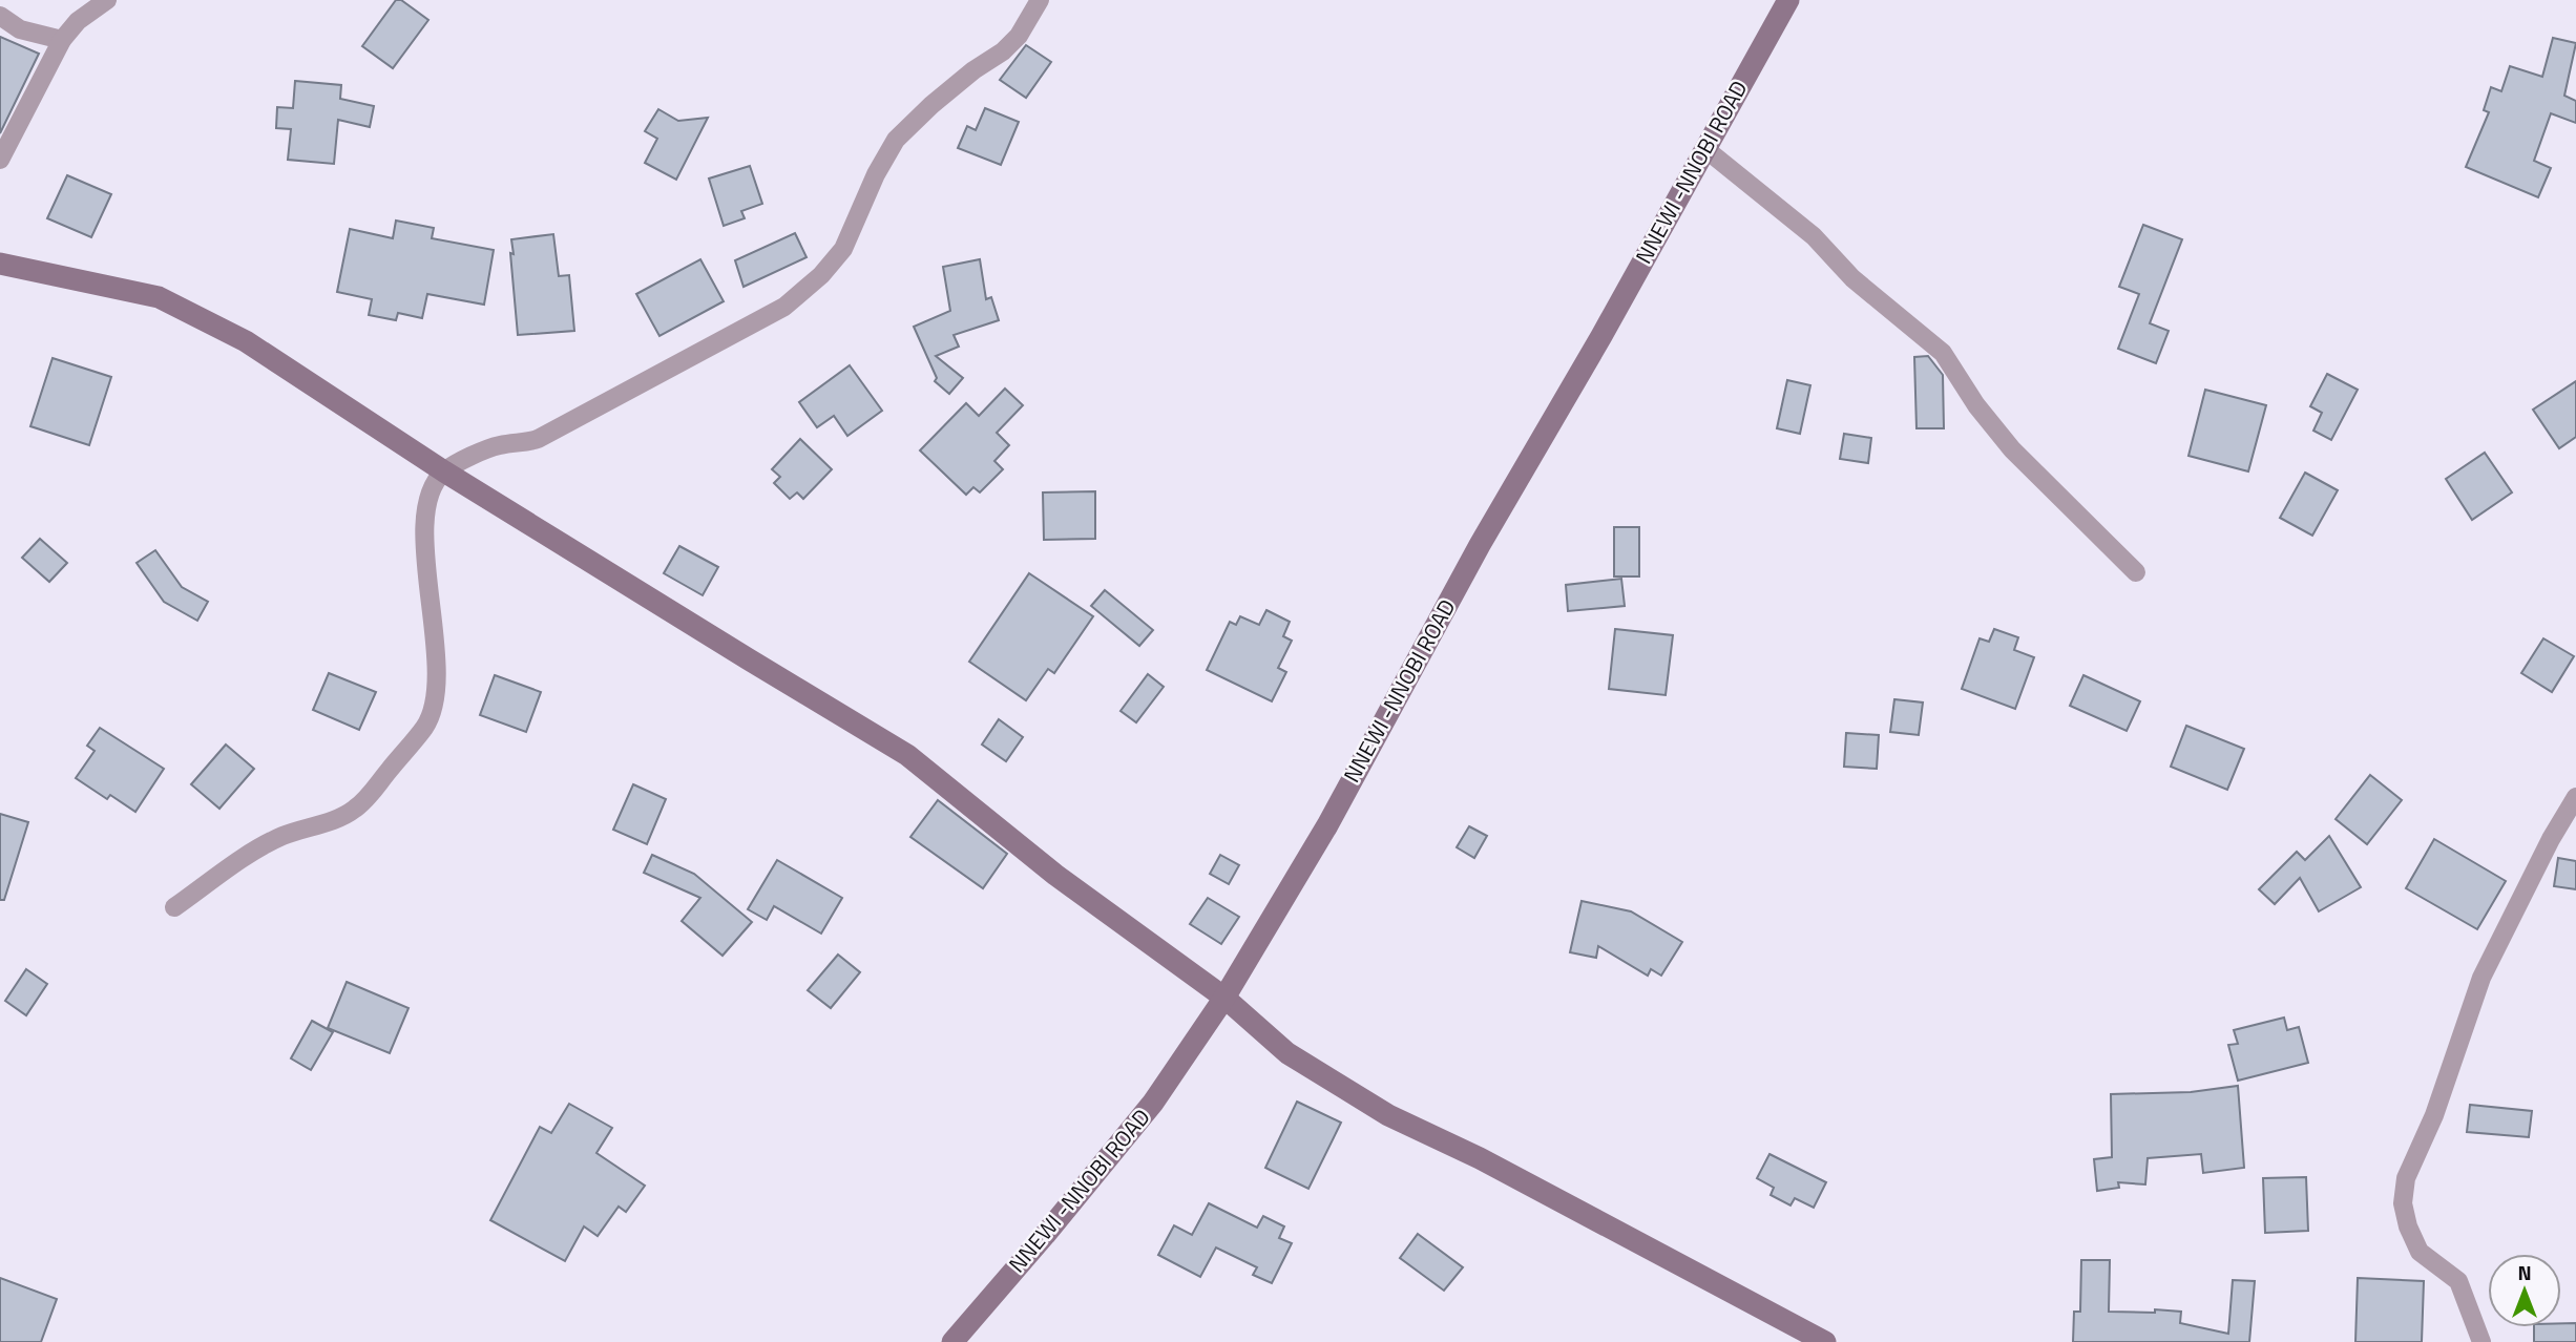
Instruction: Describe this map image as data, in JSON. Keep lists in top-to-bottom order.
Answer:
{
  "streets": {
    "street": ["NNEWI -NNOBI ROAD"]
  },
  "north": "top"
}
